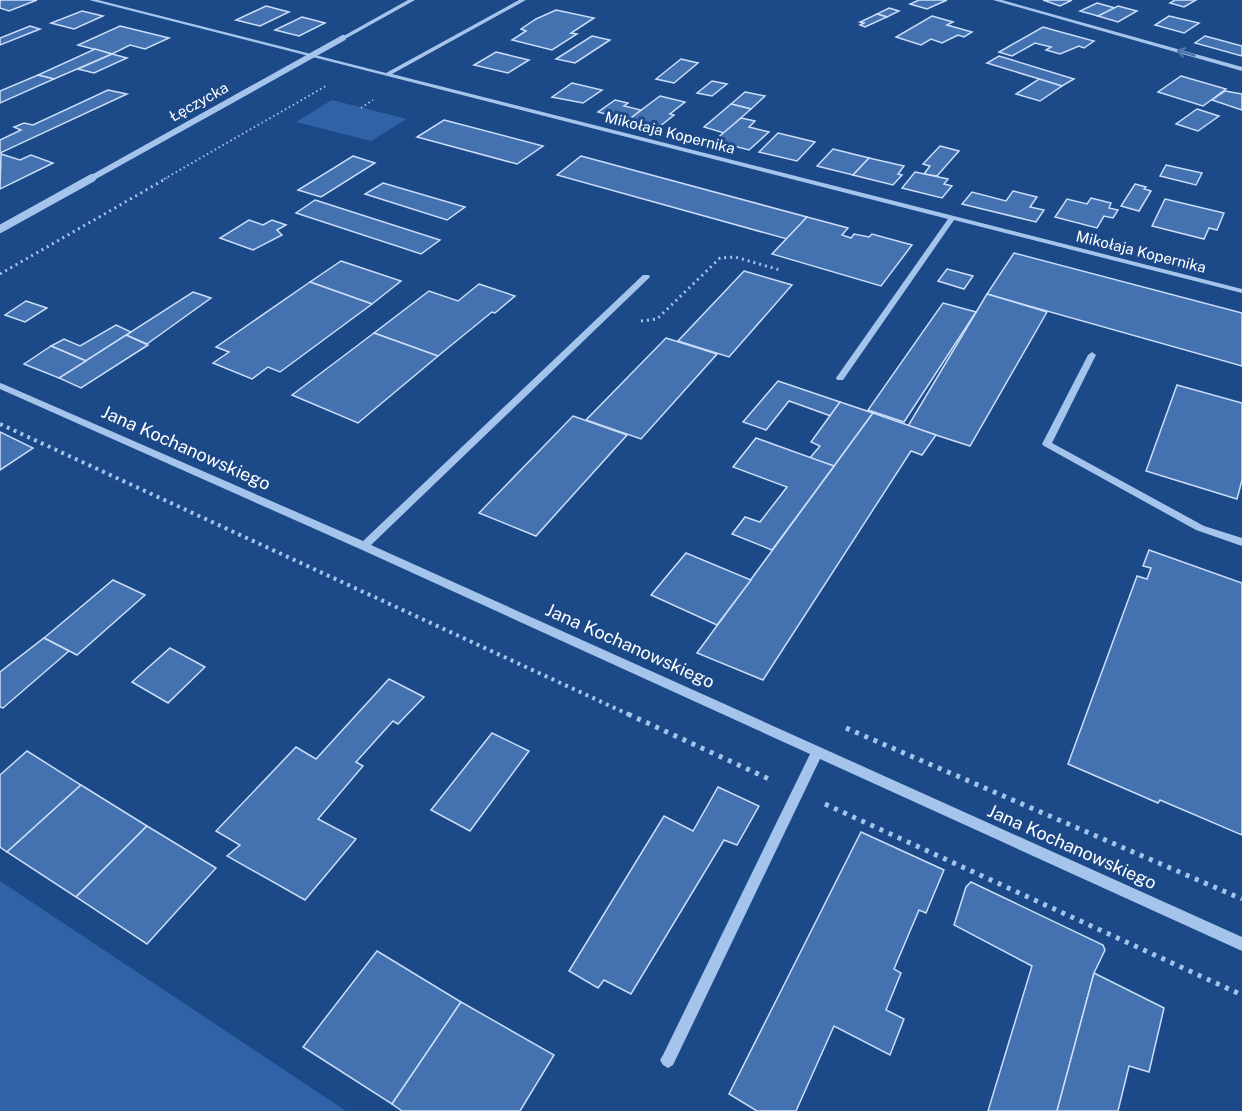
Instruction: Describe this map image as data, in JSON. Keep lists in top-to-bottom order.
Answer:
{
  "streets": {
    "street": ["Łęczycka", "Mikołaja Kopernika", "Jana Kochanowskiego"]
  }
}
